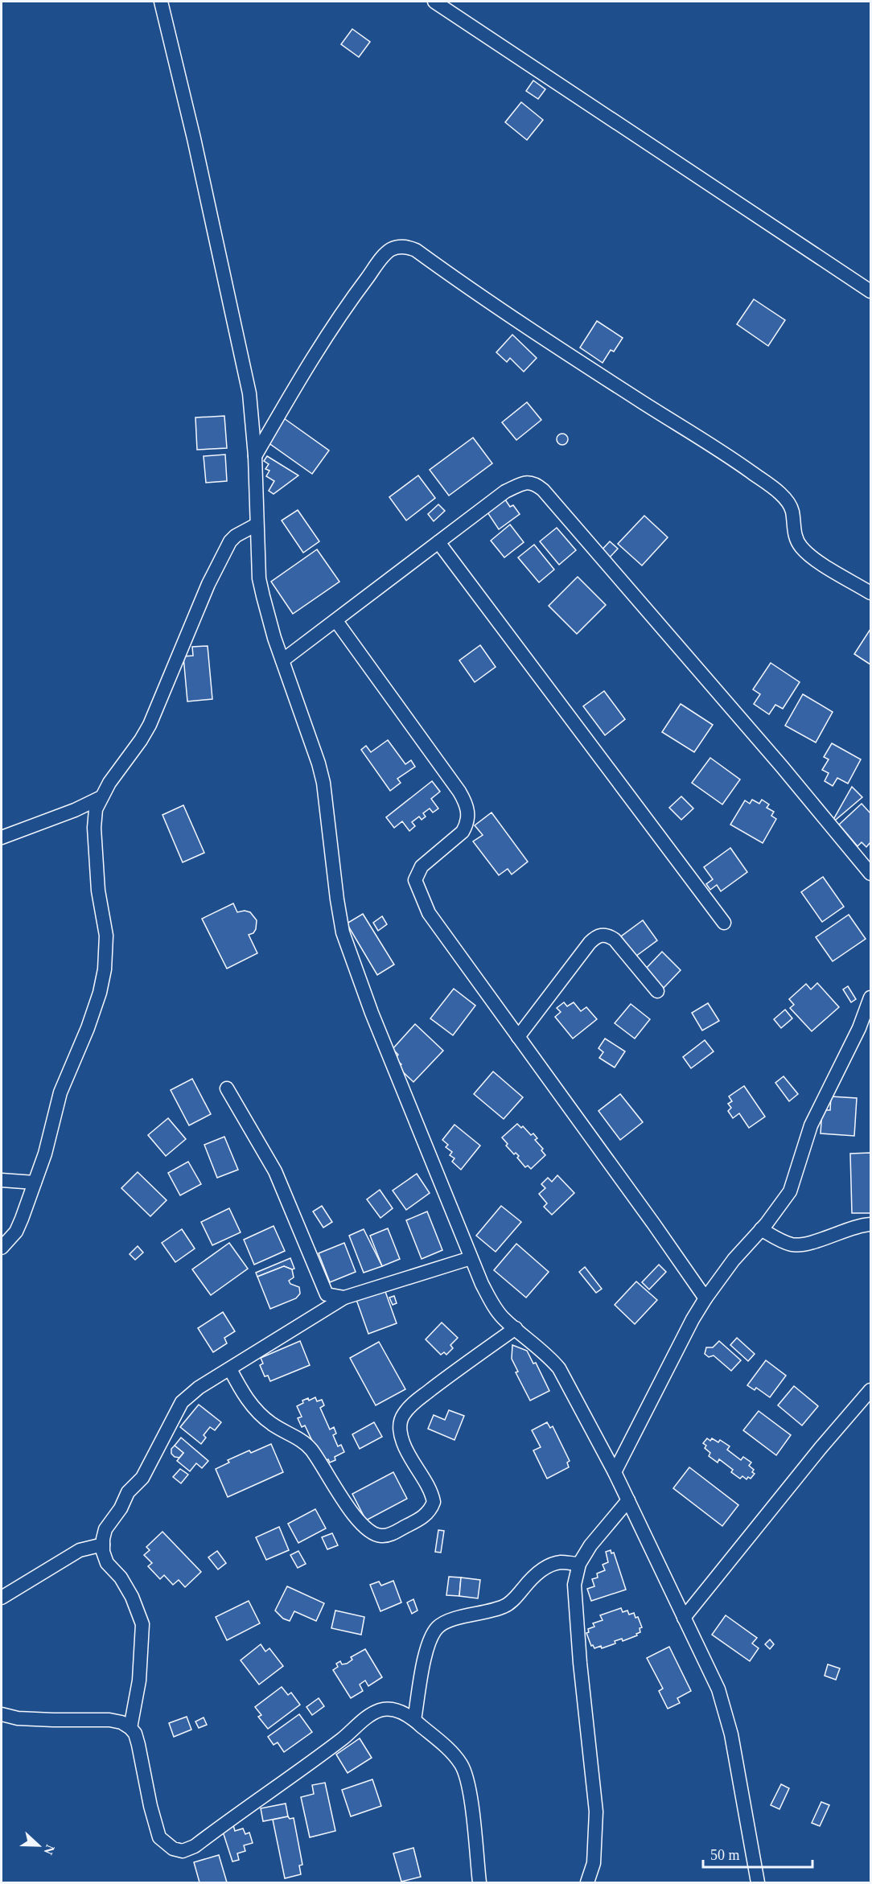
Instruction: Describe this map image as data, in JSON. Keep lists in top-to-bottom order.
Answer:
{
  "scale_bar": "50 m",
  "north": "right"
}
